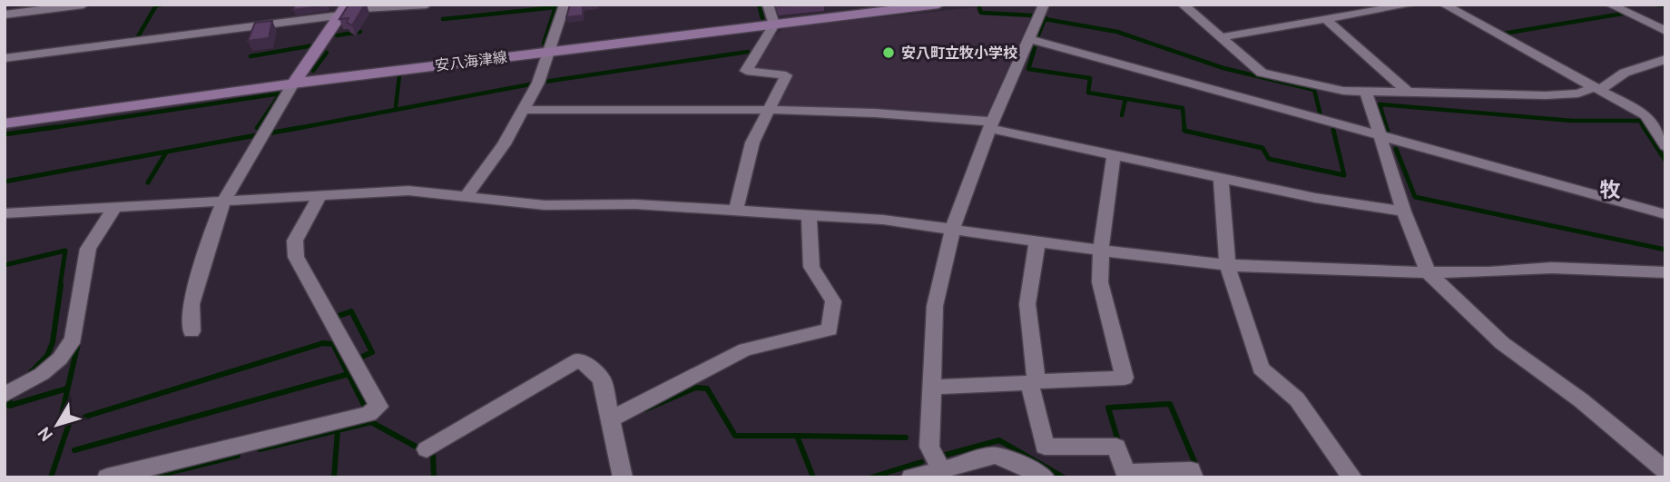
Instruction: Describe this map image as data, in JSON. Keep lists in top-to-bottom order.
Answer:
{
  "streets": {
    "main road": ["安八海津線"]
  },
  "districts": ["牧"],
  "places": ["安八町立牧小学校"],
  "north": "bottom left"
}
